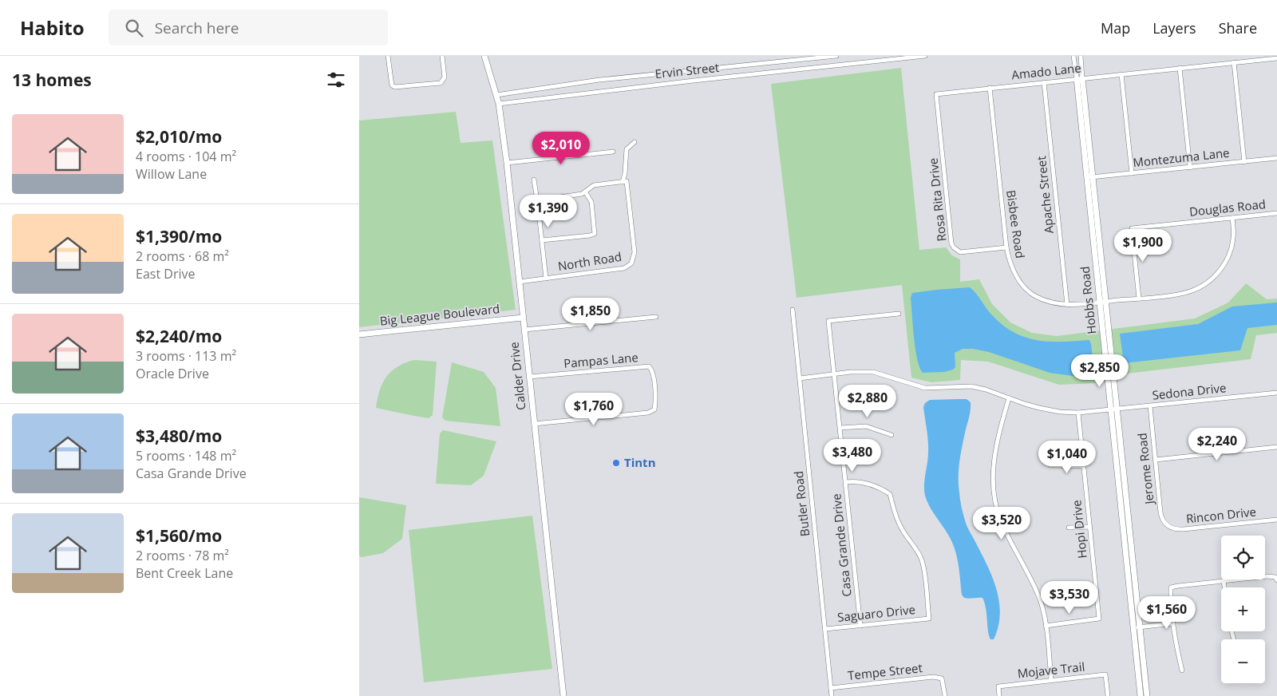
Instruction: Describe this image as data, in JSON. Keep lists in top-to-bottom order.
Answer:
{
  "streets": {
    "street": [
      "Ervin Street",
      "Amado Lane",
      "Montezuma Lane",
      "Apache Street",
      "Rosa Rita Drive",
      "Douglas Road",
      "Bisbee Road",
      "North Road",
      "Hobbs Road",
      "Big League Boulevard",
      "Pampas Lane",
      "Calder Drive",
      "Sedona Drive",
      "Jerome Road",
      "Butler Road",
      "Rincon Drive",
      "Hopi Drive",
      "Casa Grande Drive",
      "Saguaro Drive",
      "Mojave Trail",
      "Tempe Street"
    ]
  },
  "crossings": [
    ["Ervin Street", "Calder Drive"],
    ["Amado Lane", "Apache Street"],
    ["Amado Lane", "Rosa Rita Drive"],
    ["Amado Lane", "Bisbee Road"],
    ["Amado Lane", "Hobbs Road"],
    ["Montezuma Lane", "Hobbs Road"],
    ["Apache Street", "Bisbee Road"],
    ["Rosa Rita Drive", "Bisbee Road"],
    ["Douglas Road", "Bisbee Road"],
    ["Bisbee Road", "Hobbs Road"],
    ["North Road", "Calder Drive"],
    ["Hobbs Road", "Sedona Drive"],
    ["Big League Boulevard", "Calder Drive"],
    ["Pampas Lane", "Calder Drive"],
    ["Sedona Drive", "Jerome Road"],
    ["Sedona Drive", "Butler Road"],
    ["Sedona Drive", "Hopi Drive"],
    ["Sedona Drive", "Casa Grande Drive"],
    ["Jerome Road", "Rincon Drive"],
    ["Butler Road", "Saguaro Drive"],
    ["Butler Road", "Tempe Street"],
    ["Casa Grande Drive", "Saguaro Drive"]
  ],
  "places": ["Tintn"],
  "page": {
    "header": "Habito",
    "search": "Search here",
    "nav": ["Map", "Layers", "Share"],
    "heading": "13 homes",
    "list": [
      {
        "name": "$2,010/mo",
        "note": "4 rooms · 104 m² · Willow Lane"
      },
      {
        "name": "$1,390/mo",
        "note": "2 rooms · 68 m² · East Drive"
      },
      {
        "name": "$2,240/mo",
        "note": "3 rooms · 113 m² · Oracle Drive"
      },
      {
        "name": "$3,480/mo",
        "note": "5 rooms · 148 m² · Casa Grande Drive"
      },
      {
        "name": "$1,560/mo",
        "note": "2 rooms · 78 m² · Bent Creek Lane"
      }
    ],
    "price": [
      "$2,010",
      "$1,390",
      "$1,900",
      "$1,850",
      "$2,850",
      "$2,880",
      "$1,760",
      "$2,240",
      "$3,480",
      "$1,040",
      "$3,520",
      "$3,530",
      "$1,560"
    ],
    "map_buttons": ["+", "−"]
  }
}
